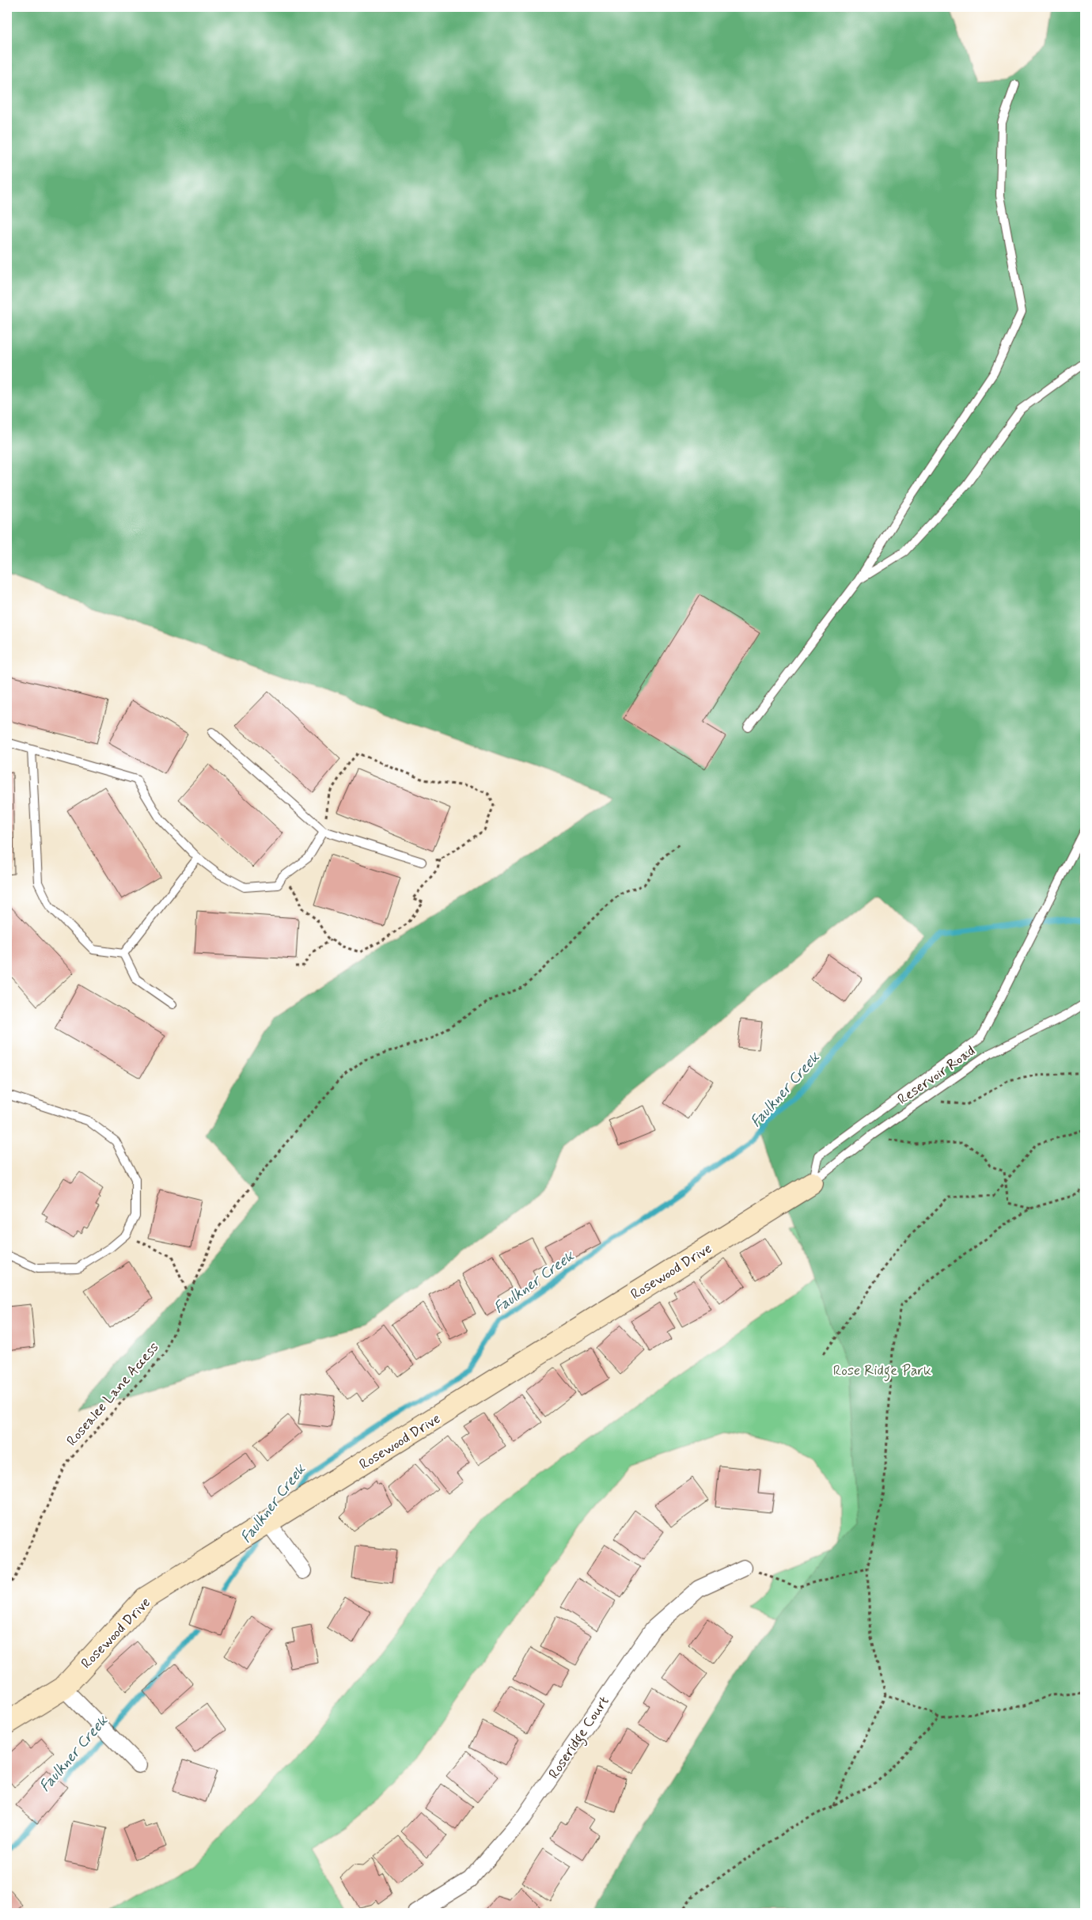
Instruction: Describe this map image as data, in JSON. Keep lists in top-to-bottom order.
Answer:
{
  "streets": {
    "street": ["Rosewood Drive", "Roseridge Court"],
    "lane": ["Reservoir Road"],
    "path": ["Rosealee Lane Access"]
  },
  "crossings": [
    ["Reservoir Road", "Rosewood Drive"]
  ],
  "water": ["Faulkner Creek"],
  "parks": ["Rose Ridge Park"]
}
